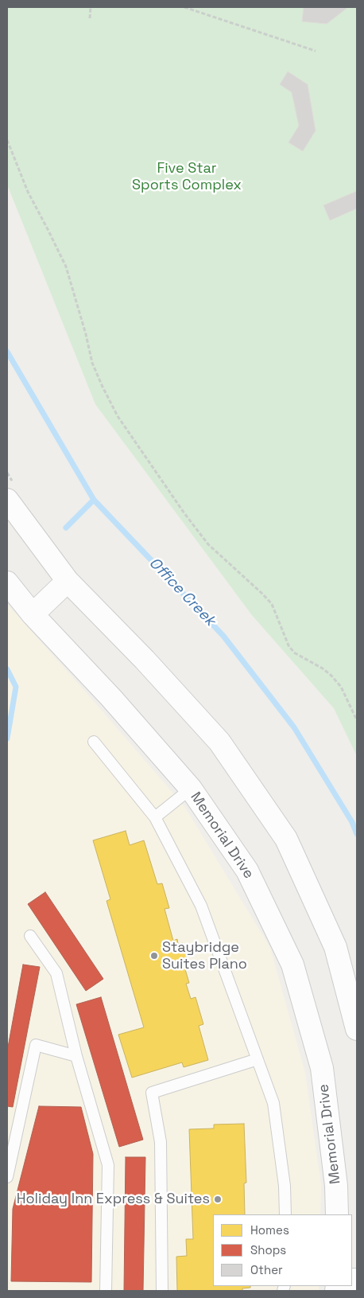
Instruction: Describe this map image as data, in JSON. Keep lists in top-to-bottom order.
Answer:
{
  "streets": {
    "street": ["Memorial Drive"]
  },
  "water": ["Office Creek"],
  "parks": ["Five Star Sports Complex"],
  "places": ["Staybridge Suites Plano", "Holiday Inn Express & Suites"],
  "legend": ["Homes", "Shops", "Other"]
}
